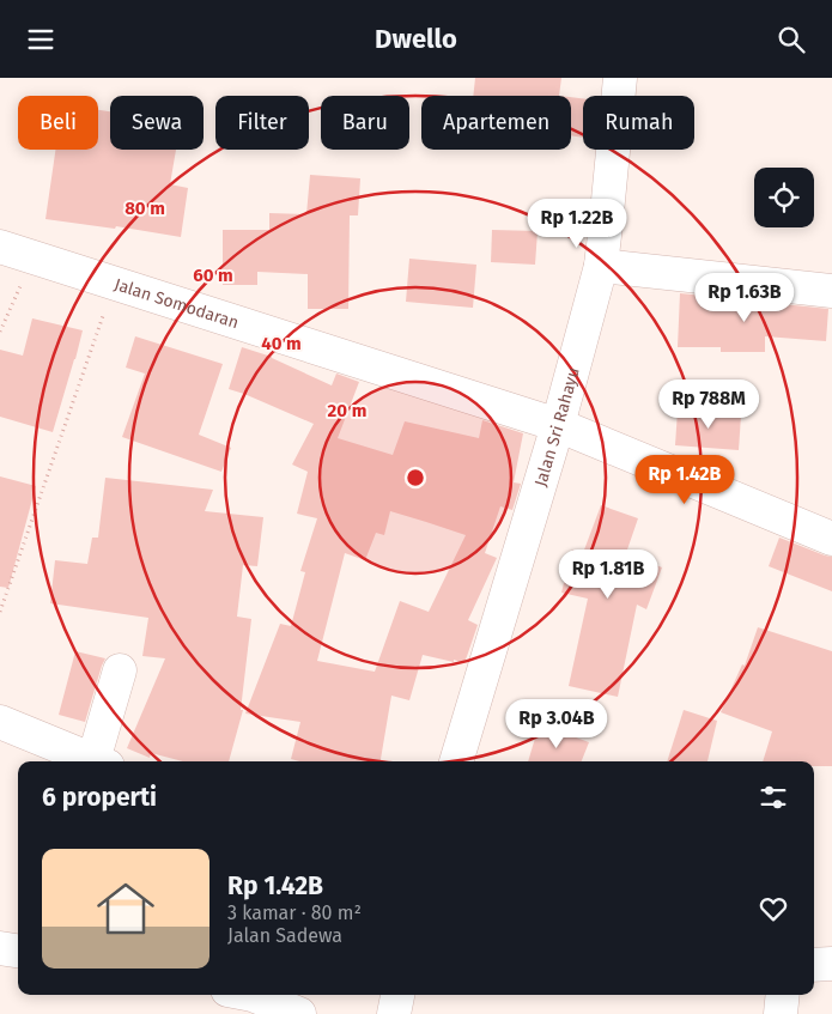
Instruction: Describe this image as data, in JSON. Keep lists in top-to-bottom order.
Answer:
{
  "streets": {
    "street": ["Jalan Somodaran", "Jalan Sri Rahayu"]
  },
  "crossings": [
    ["Jalan Somodaran", "Jalan Sri Rahayu"]
  ],
  "page": {
    "header": "Dwello",
    "chip": [
      "Beli",
      "Sewa",
      "Filter",
      "Baru",
      "Apartemen",
      "Rumah"
    ],
    "price": [
      "Rp 1.22B",
      "Rp 1.63B",
      "Rp 788M",
      "Rp 1.42B",
      "Rp 1.81B",
      "Rp 3.04B"
    ],
    "heading": "6 properti",
    "list": [
      {
        "name": "Rp 1.42B",
        "note": "3 kamar · 80 m² · Jalan Sadewa"
      }
    ]
  },
  "rings": [
    "80 m",
    "60 m",
    "40 m",
    "20 m"
  ]
}
